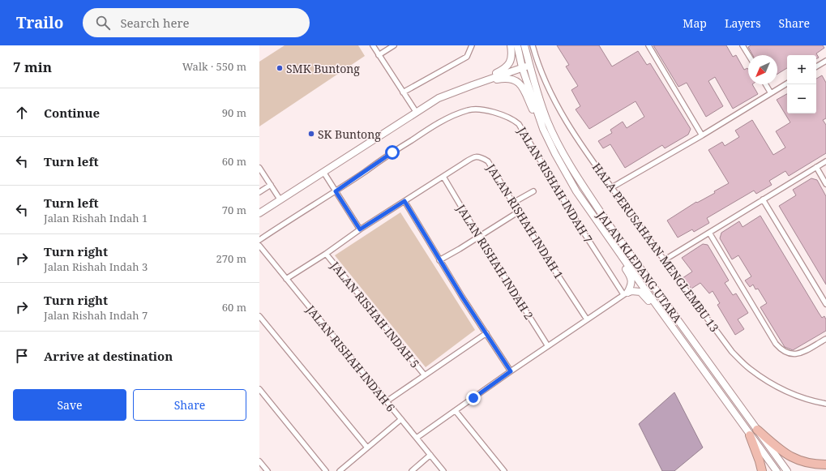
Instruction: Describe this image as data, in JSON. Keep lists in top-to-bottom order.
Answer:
{
  "streets": {
    "main road": ["JALAN KLEDANG UTARA"],
    "street": [
      "JALAN RISHAH INDAH 7",
      "JALAN RISHAH INDAH 1",
      "HALA PERUSAHAAN MENGLEMBU 13",
      "JALAN RISHAH INDAH 2",
      "JALAN RISHAH INDAH 5",
      "JALAN RISHAH INDAH 6"
    ]
  },
  "crossings": [
    ["JALAN RISHAH INDAH 1", "JALAN RISHAH INDAH 2"],
    ["JALAN RISHAH INDAH 1", "JALAN RISHAH INDAH 5"],
    ["JALAN RISHAH INDAH 1", "JALAN RISHAH INDAH 6"]
  ],
  "places": ["SMK Buntong", "SK Buntong"],
  "north": "bottom left",
  "page": {
    "header": "Trailo",
    "search": "Search here",
    "nav": ["Map", "Layers", "Share"],
    "heading": ["7 min", "Walk · 550 m"],
    "map_buttons": ["+", "−"],
    "list": [
      ["Continue", "90 m"],
      ["Turn left", "60 m"],
      ["Turn left", "Jalan Rishah Indah 1", "70 m"],
      ["Turn right", "Jalan Rishah Indah 3", "270 m"],
      ["Turn right", "Jalan Rishah Indah 7", "60 m"],
      "Arrive at destination"
    ],
    "buttons": ["Save", "Share"]
  }
}
